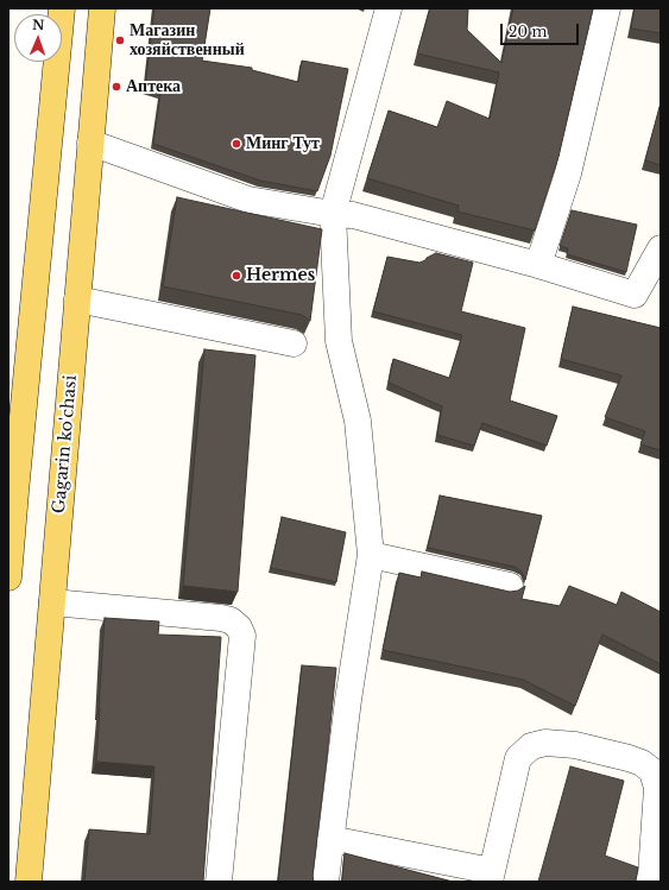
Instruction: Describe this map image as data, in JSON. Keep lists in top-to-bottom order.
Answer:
{
  "streets": {
    "main road": ["Gagarin ko'chasi"]
  },
  "places": [
    "Магазин хозяйственный",
    "Аптека",
    "Минг Тут",
    "Hermes"
  ],
  "scale_bar": "20 m",
  "north": "top"
}
